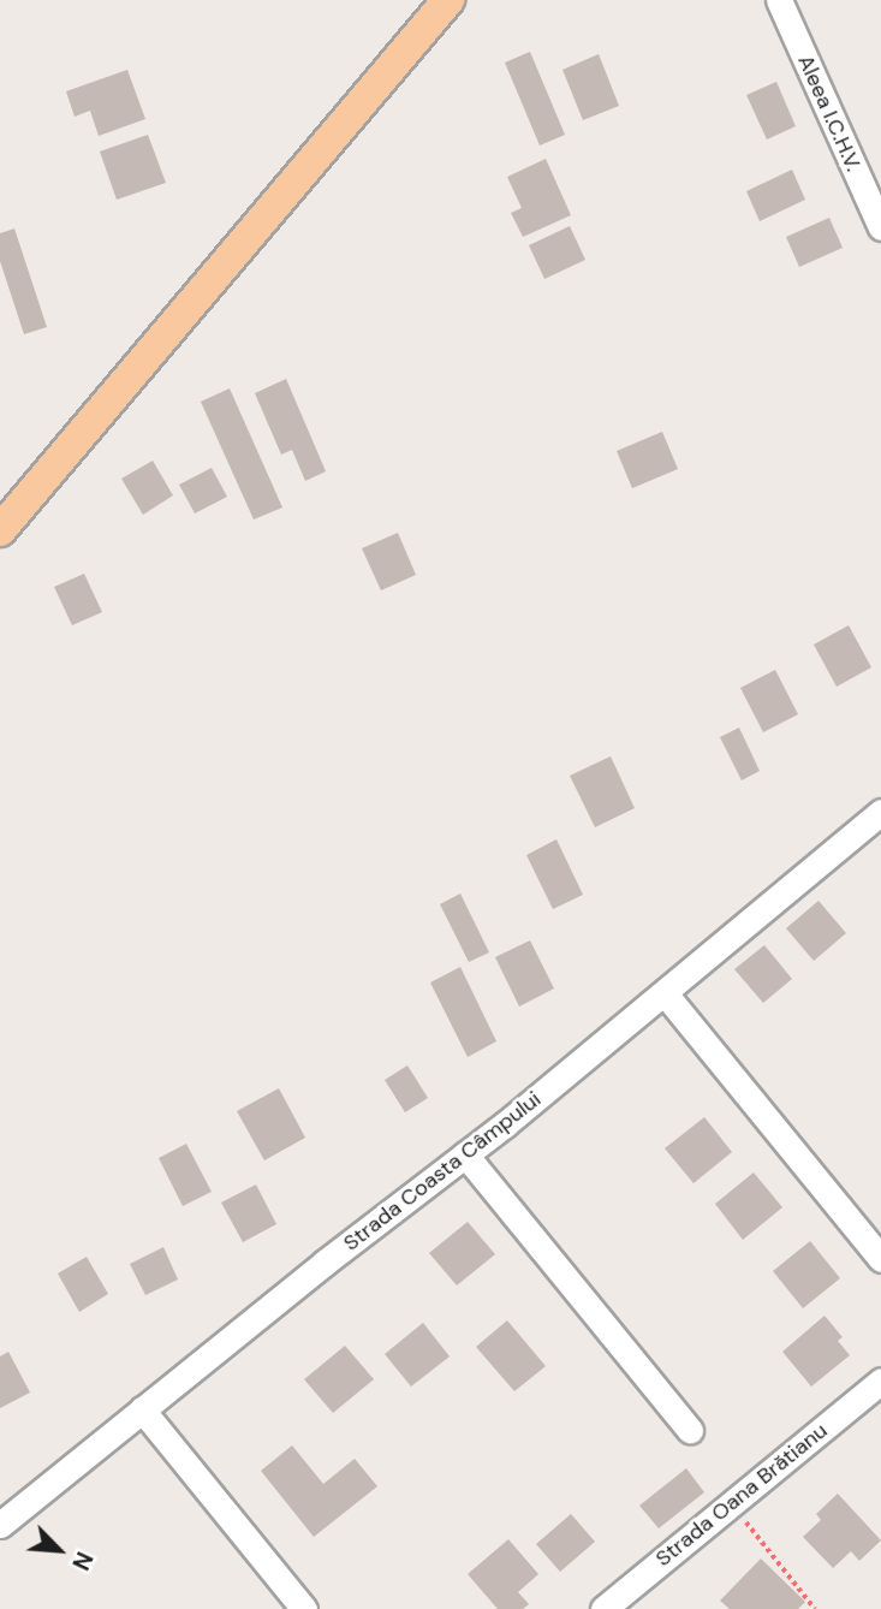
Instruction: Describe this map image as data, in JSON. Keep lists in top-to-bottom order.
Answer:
{
  "streets": {
    "street": ["Aleea I.C.H.V.", "Strada Coasta Câmpului", "Strada Oana Brătianu"]
  },
  "north": "bottom right"
}
